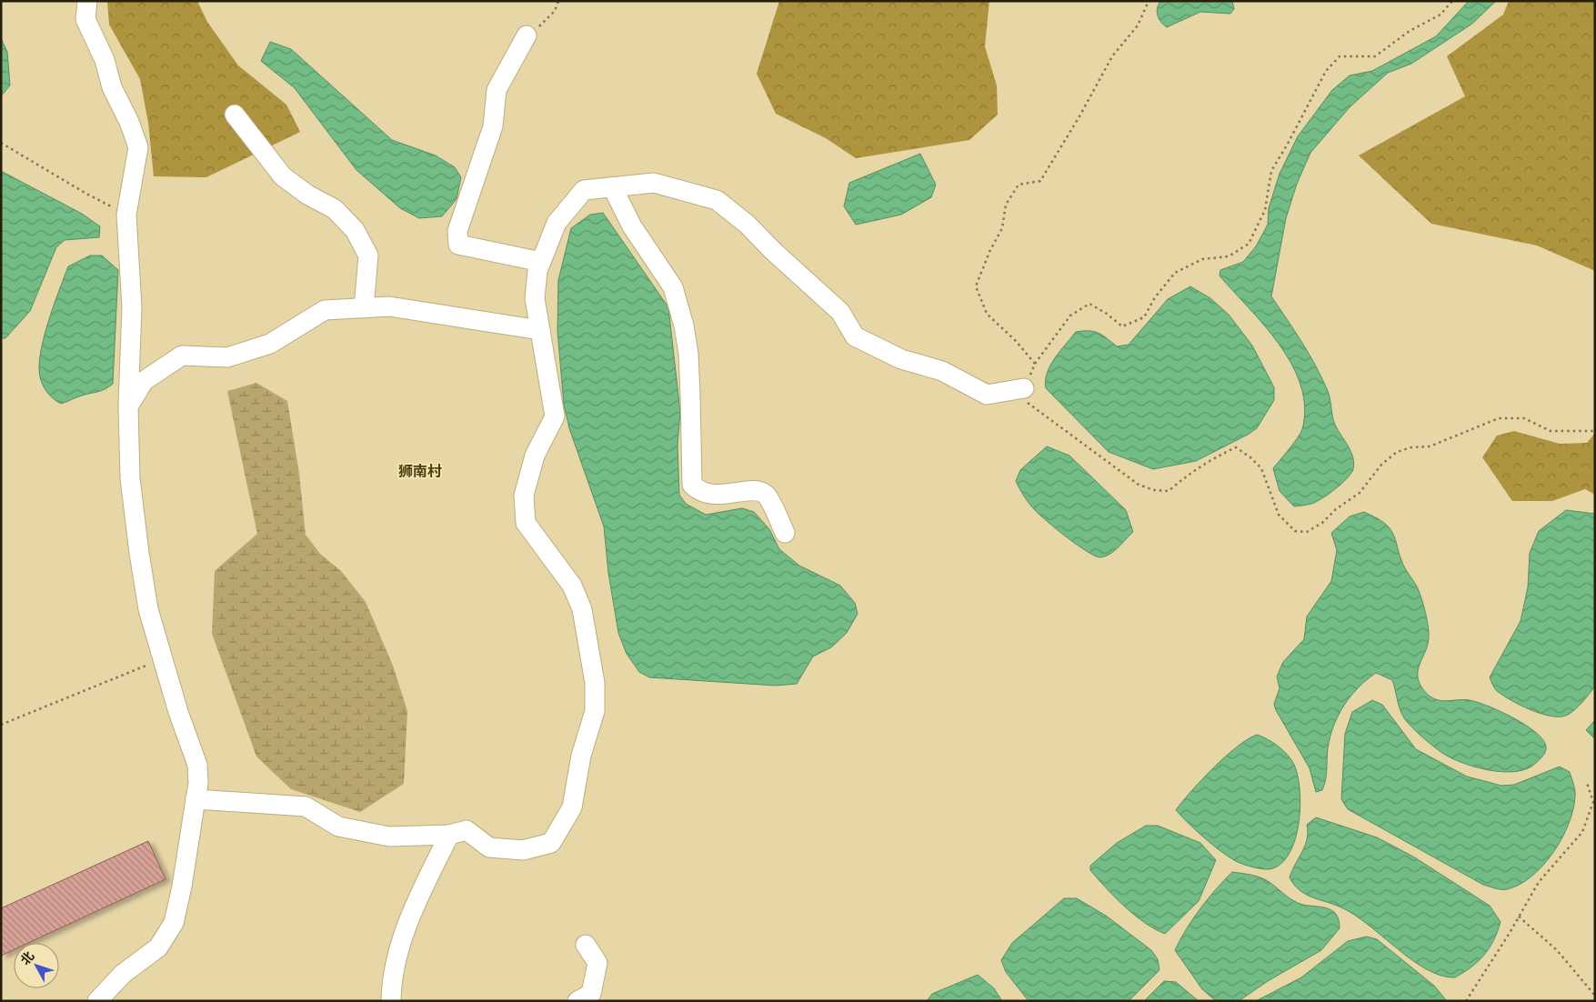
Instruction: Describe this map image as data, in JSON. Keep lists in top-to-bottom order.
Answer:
{
  "districts": ["狮南村"],
  "north": "top left"
}
